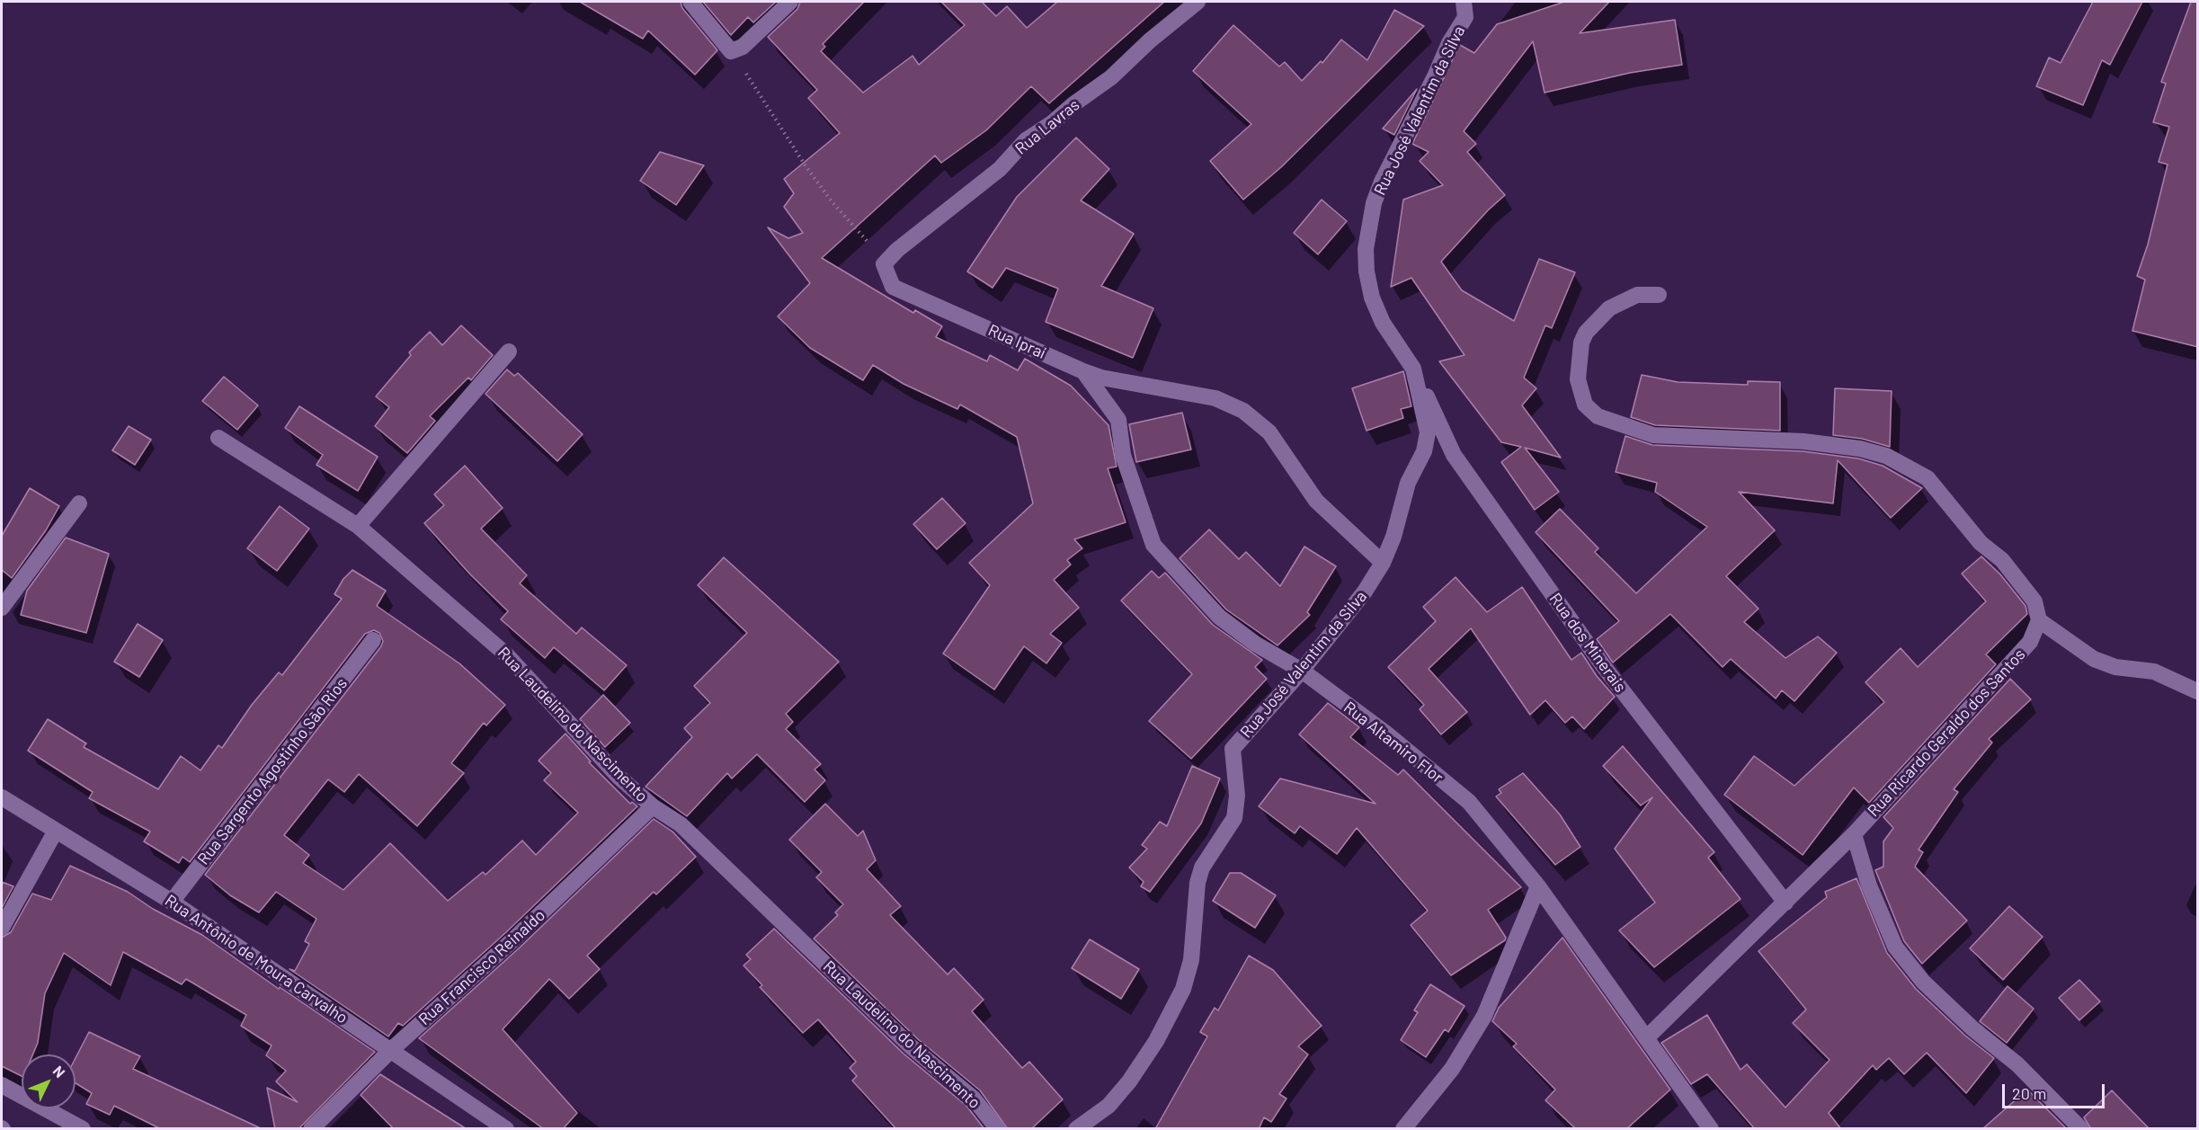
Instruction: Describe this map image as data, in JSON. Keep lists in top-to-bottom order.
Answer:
{
  "streets": {
    "street": [
      "Rua José Valentim da Silva",
      "Rua Lavras",
      "Rua Ipraí",
      "Rua dos Minerais",
      "Rua Laudelino do Nascimento",
      "Rua Ricardo Geraldo dos Santos",
      "Rua Altamiro Flor",
      "Rua Sargento Agostinho São Rios",
      "Rua Antônio de Moura Carvalho",
      "Rua Francisco Reinaldo"
    ]
  },
  "crossings": [
    ["Rua José Valentim da Silva", "Rua Ipraí"],
    ["Rua José Valentim da Silva", "Rua dos Minerais"],
    ["Rua José Valentim da Silva", "Rua Altamiro Flor"],
    ["Rua Lavras", "Rua Ipraí"],
    ["Rua Ipraí", "Rua Altamiro Flor"],
    ["Rua dos Minerais", "Rua Ricardo Geraldo dos Santos"],
    ["Rua Laudelino do Nascimento", "Rua Francisco Reinaldo"],
    ["Rua Ricardo Geraldo dos Santos", "Rua Altamiro Flor"],
    ["Rua Sargento Agostinho São Rios", "Rua Antônio de Moura Carvalho"],
    ["Rua Antônio de Moura Carvalho", "Rua Francisco Reinaldo"]
  ],
  "scale_bar": "20 m",
  "north": "top right"
}
